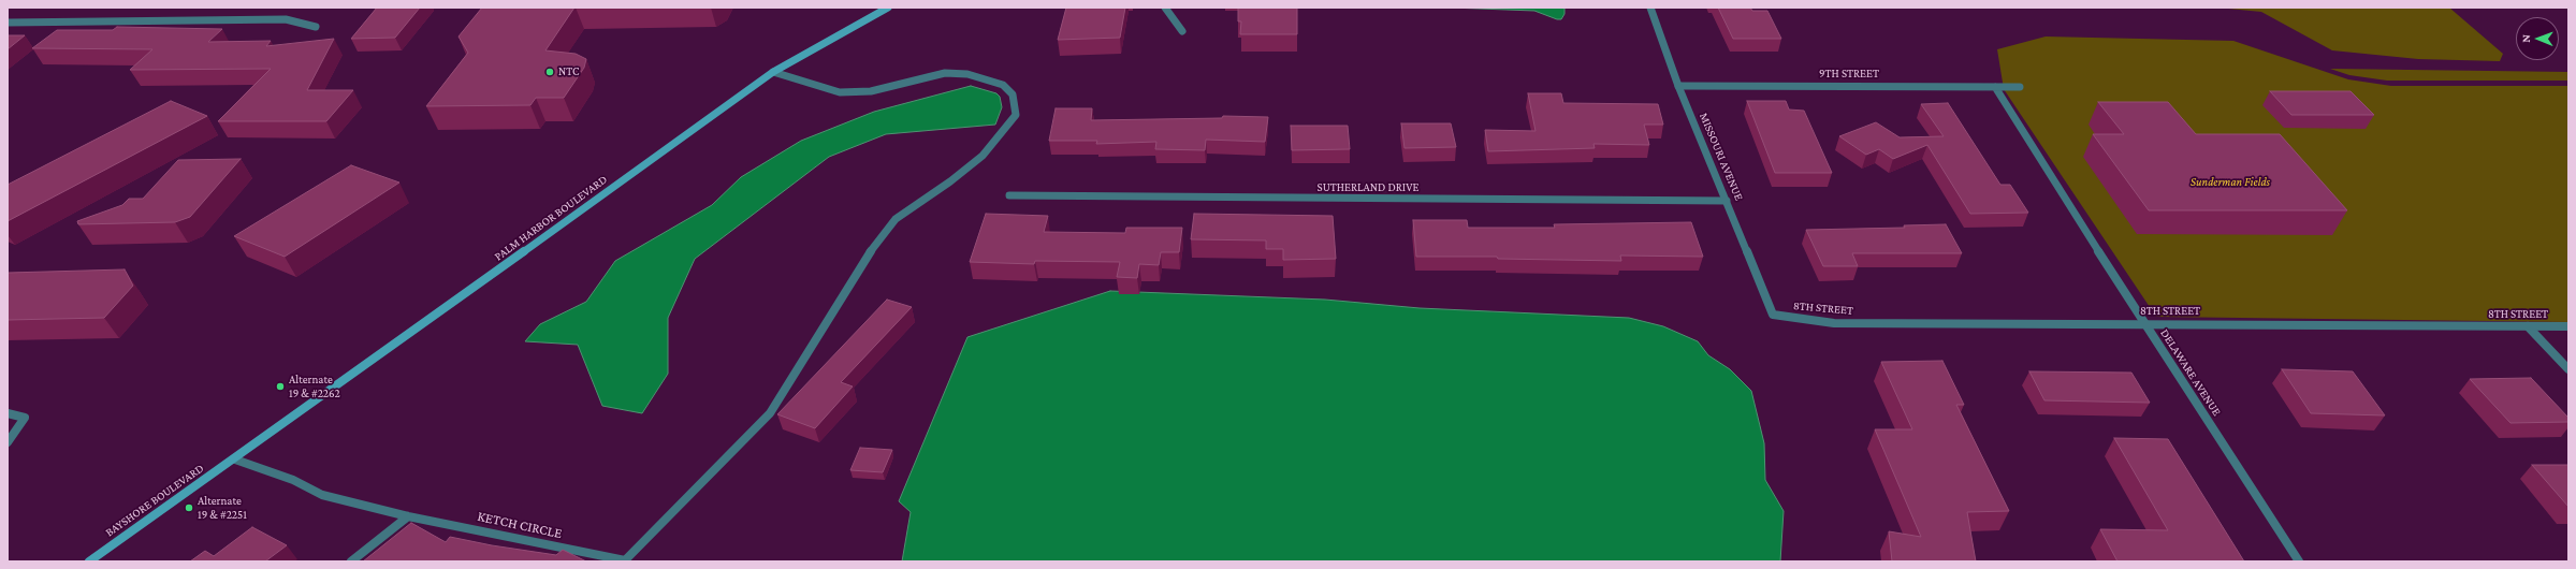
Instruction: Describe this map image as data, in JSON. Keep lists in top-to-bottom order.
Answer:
{
  "streets": {
    "main road": ["PALM HARBOR BOULEVARD", "BAYSHORE BOULEVARD"],
    "street": [
      "9TH STREET",
      "MISSOURI AVENUE",
      "SUTHERLAND DRIVE",
      "8TH STREET",
      "DELAWARE AVENUE",
      "KETCH CIRCLE"
    ]
  },
  "crossings": [
    ["9TH STREET", "MISSOURI AVENUE"],
    ["9TH STREET", "DELAWARE AVENUE"],
    ["MISSOURI AVENUE", "SUTHERLAND DRIVE"],
    ["MISSOURI AVENUE", "8TH STREET"],
    ["PALM HARBOR BOULEVARD", "BAYSHORE BOULEVARD"],
    ["PALM HARBOR BOULEVARD", "KETCH CIRCLE"],
    ["8TH STREET", "DELAWARE AVENUE"],
    ["BAYSHORE BOULEVARD", "KETCH CIRCLE"]
  ],
  "parks": ["Sunderman Fields"],
  "places": ["NTC", "Alternate 19 & #2262", "Alternate 19 & #2251"],
  "north": "left"
}
